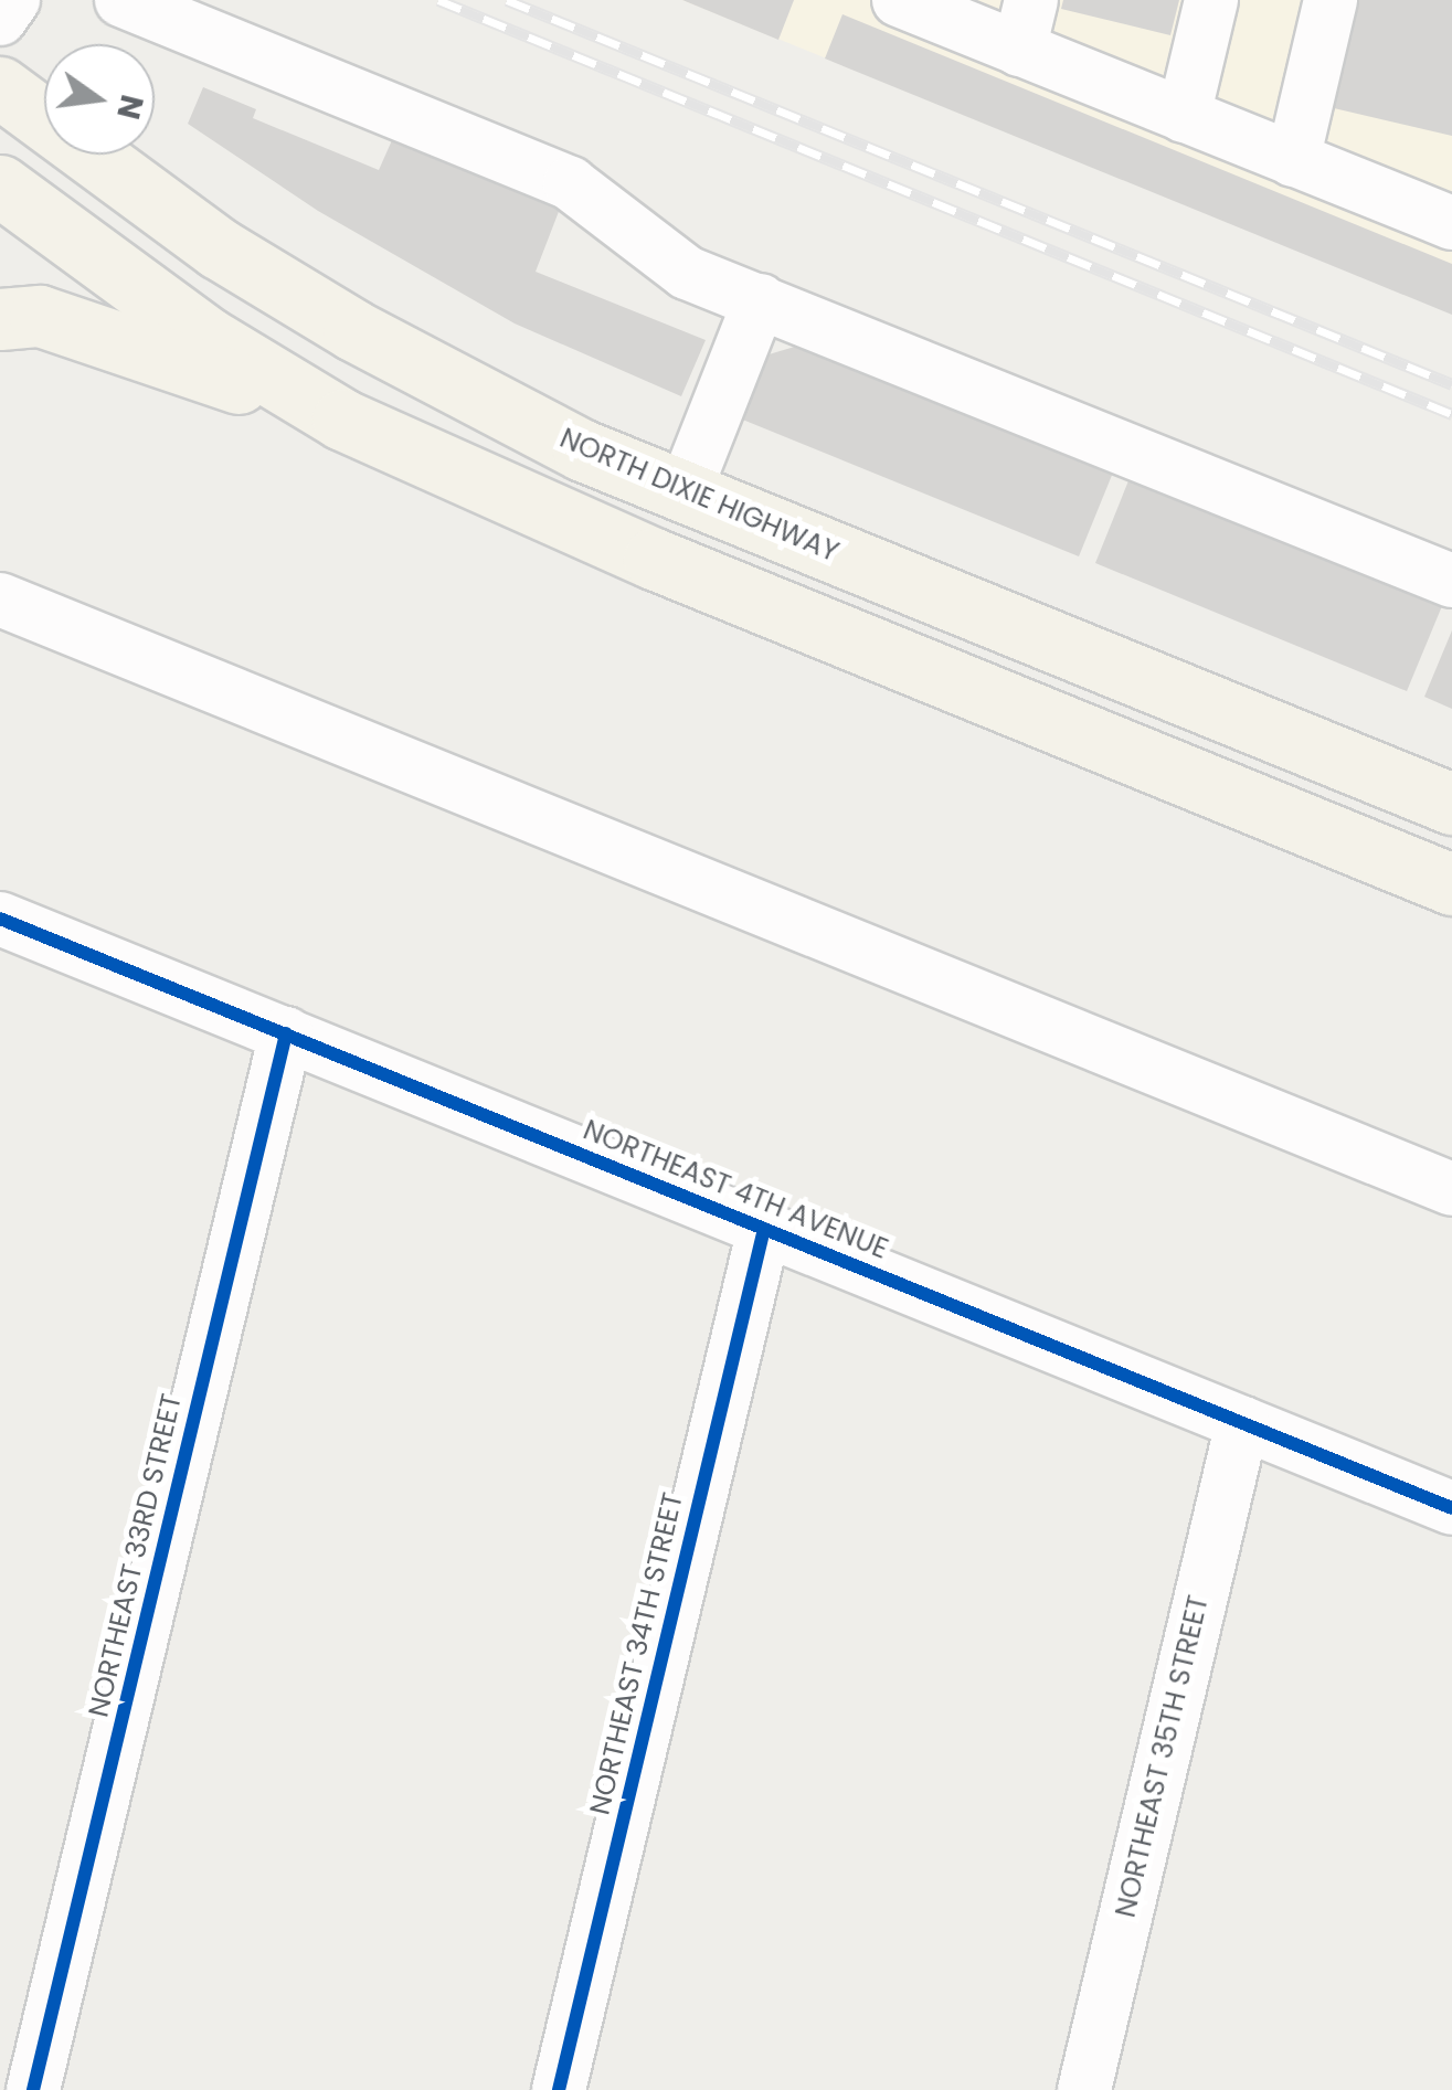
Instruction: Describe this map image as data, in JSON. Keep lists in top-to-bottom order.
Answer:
{
  "streets": {
    "main road": ["NORTH DIXIE HIGHWAY"],
    "street": [
      "NORTHEAST 4TH AVENUE",
      "NORTHEAST 33RD STREET",
      "NORTHEAST 34TH STREET",
      "NORTHEAST 35TH STREET"
    ]
  },
  "crossings": [
    ["NORTHEAST 4TH AVENUE", "NORTHEAST 33RD STREET"],
    ["NORTHEAST 4TH AVENUE", "NORTHEAST 34TH STREET"],
    ["NORTHEAST 4TH AVENUE", "NORTHEAST 35TH STREET"]
  ],
  "north": "right"
}
